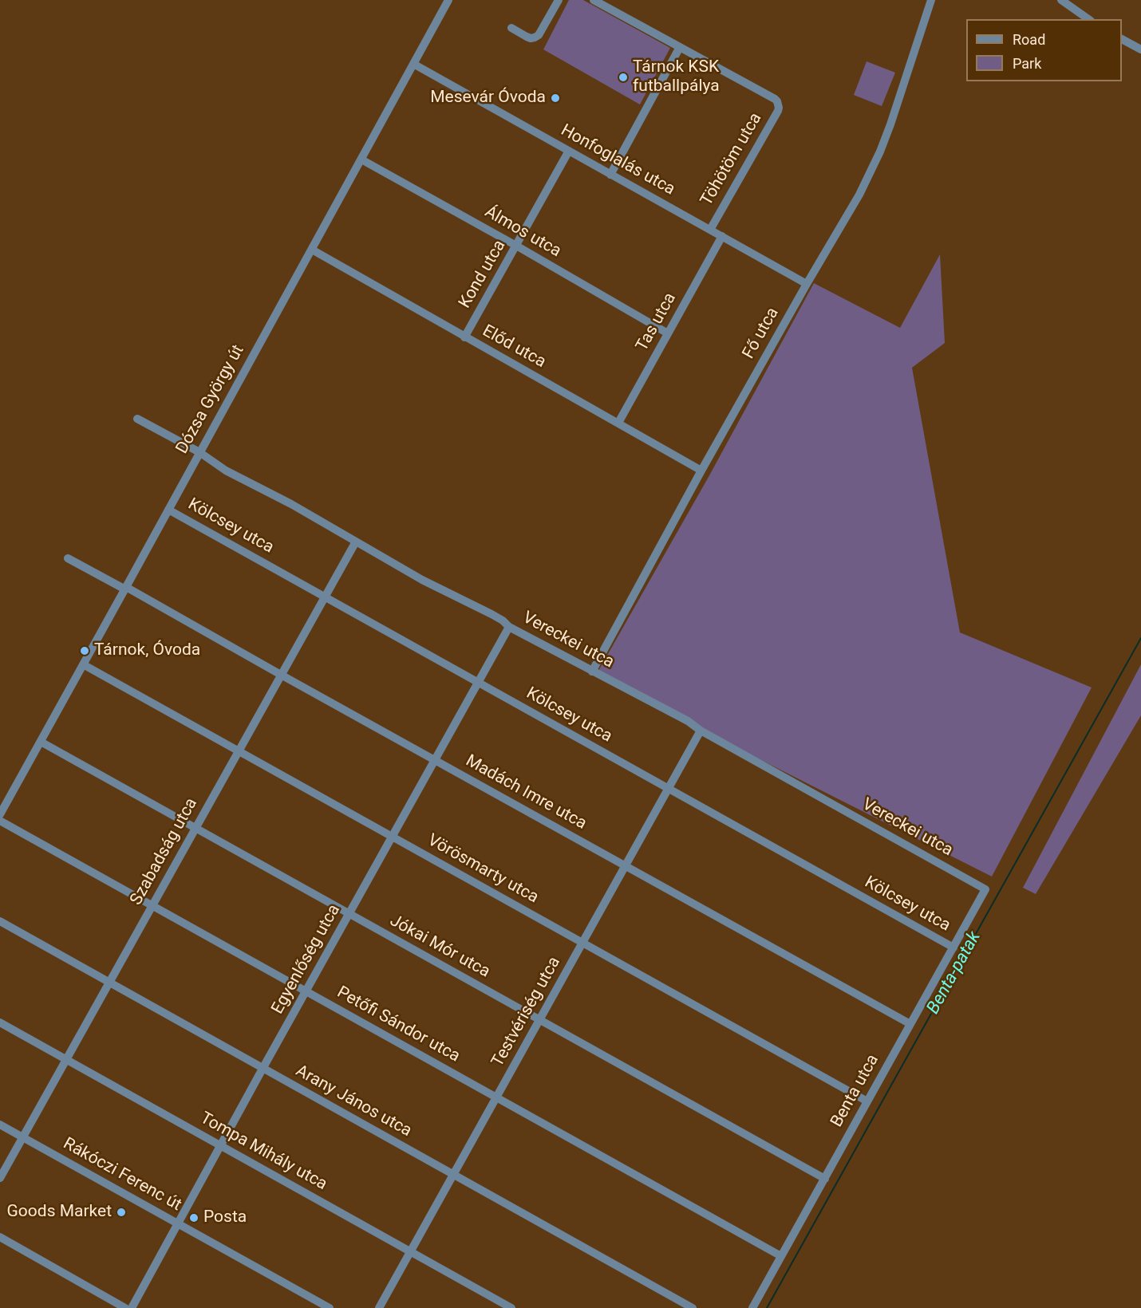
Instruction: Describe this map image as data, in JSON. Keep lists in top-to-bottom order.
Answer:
{
  "streets": {
    "street": [
      "Töhötöm utca",
      "Honfoglalás utca",
      "Álmos utca",
      "Kond utca",
      "Tas utca",
      "Fő utca",
      "Előd utca",
      "Dózsa György út",
      "Kölcsey utca",
      "Vereckei utca",
      "Madách Imre utca",
      "Szabadság utca",
      "Vörösmarty utca",
      "Jókai Mór utca",
      "Egyenlőség utca",
      "Testvériség utca",
      "Petőfi Sándor utca",
      "Benta utca",
      "Arany János utca",
      "Tompa Mihály utca",
      "Rákóczi Ferenc út"
    ]
  },
  "crossings": [
    ["Töhötöm utca", "Honfoglalás utca"],
    ["Honfoglalás utca", "Kond utca"],
    ["Honfoglalás utca", "Tas utca"],
    ["Honfoglalás utca", "Fő utca"],
    ["Honfoglalás utca", "Dózsa György út"],
    ["Álmos utca", "Kond utca"],
    ["Álmos utca", "Tas utca"],
    ["Álmos utca", "Dózsa György út"],
    ["Kond utca", "Előd utca"],
    ["Tas utca", "Előd utca"],
    ["Fő utca", "Előd utca"],
    ["Fő utca", "Vereckei utca"],
    ["Előd utca", "Dózsa György út"],
    ["Dózsa György út", "Kölcsey utca"],
    ["Dózsa György út", "Vereckei utca"],
    ["Dózsa György út", "Madách Imre utca"],
    ["Dózsa György út", "Vörösmarty utca"],
    ["Dózsa György út", "Jókai Mór utca"],
    ["Kölcsey utca", "Szabadság utca"],
    ["Kölcsey utca", "Egyenlőség utca"],
    ["Kölcsey utca", "Testvériség utca"],
    ["Kölcsey utca", "Benta utca"],
    ["Vereckei utca", "Szabadság utca"],
    ["Vereckei utca", "Egyenlőség utca"],
    ["Vereckei utca", "Testvériség utca"],
    ["Vereckei utca", "Benta utca"],
    ["Madách Imre utca", "Szabadság utca"],
    ["Madách Imre utca", "Egyenlőség utca"],
    ["Madách Imre utca", "Testvériség utca"],
    ["Madách Imre utca", "Benta utca"],
    ["Szabadság utca", "Vörösmarty utca"],
    ["Szabadság utca", "Jókai Mór utca"],
    ["Szabadság utca", "Petőfi Sándor utca"],
    ["Szabadság utca", "Arany János utca"],
    ["Szabadság utca", "Tompa Mihály utca"],
    ["Szabadság utca", "Rákóczi Ferenc út"],
    ["Vörösmarty utca", "Egyenlőség utca"],
    ["Vörösmarty utca", "Testvériség utca"],
    ["Vörösmarty utca", "Benta utca"],
    ["Jókai Mór utca", "Egyenlőség utca"],
    ["Jókai Mór utca", "Testvériség utca"],
    ["Jókai Mór utca", "Benta utca"],
    ["Egyenlőség utca", "Petőfi Sándor utca"],
    ["Egyenlőség utca", "Arany János utca"],
    ["Egyenlőség utca", "Tompa Mihály utca"],
    ["Egyenlőség utca", "Rákóczi Ferenc út"],
    ["Testvériség utca", "Petőfi Sándor utca"],
    ["Testvériség utca", "Arany János utca"],
    ["Testvériség utca", "Tompa Mihály utca"],
    ["Petőfi Sándor utca", "Benta utca"]
  ],
  "water": ["Benta-patak"],
  "places": [
    "Tárnok KSK futballpálya",
    "Mesevár Óvoda",
    "Tárnok, Óvoda",
    "Goods Market",
    "Posta"
  ],
  "legend": ["Road", "Park"]
}
